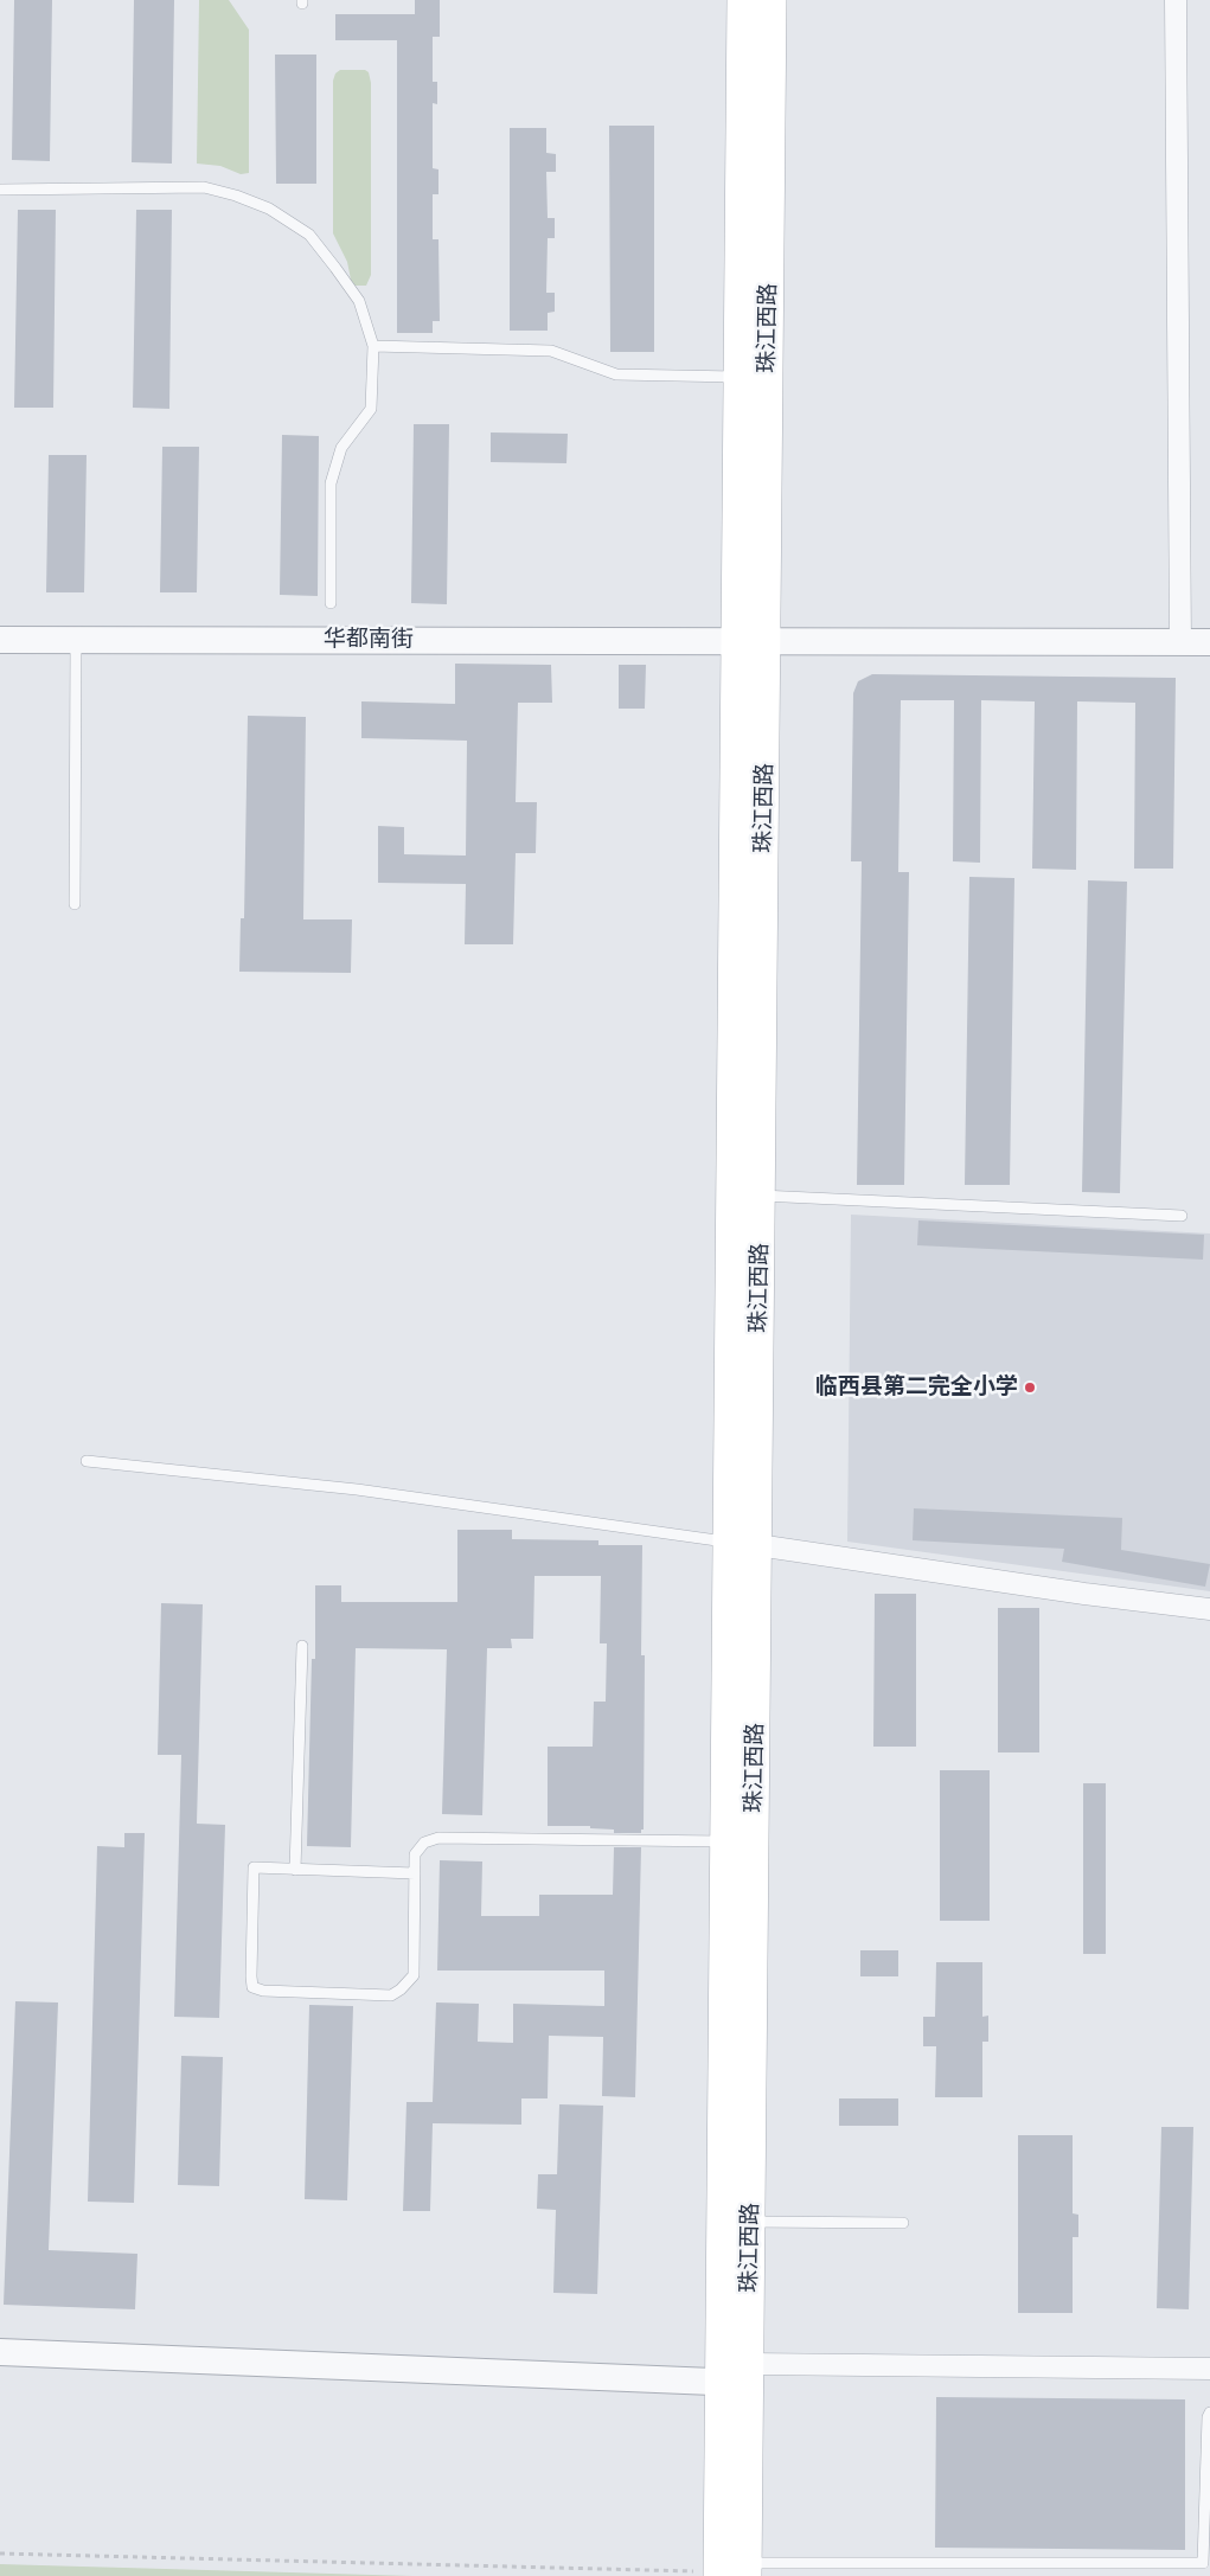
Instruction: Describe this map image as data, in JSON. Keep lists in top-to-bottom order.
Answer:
{
  "streets": {
    "main road": ["珠江西路"],
    "street": ["华都南街"]
  },
  "crossings": [
    ["珠江西路", "华都南街"]
  ],
  "places": ["临西县第二完全小学"]
}
